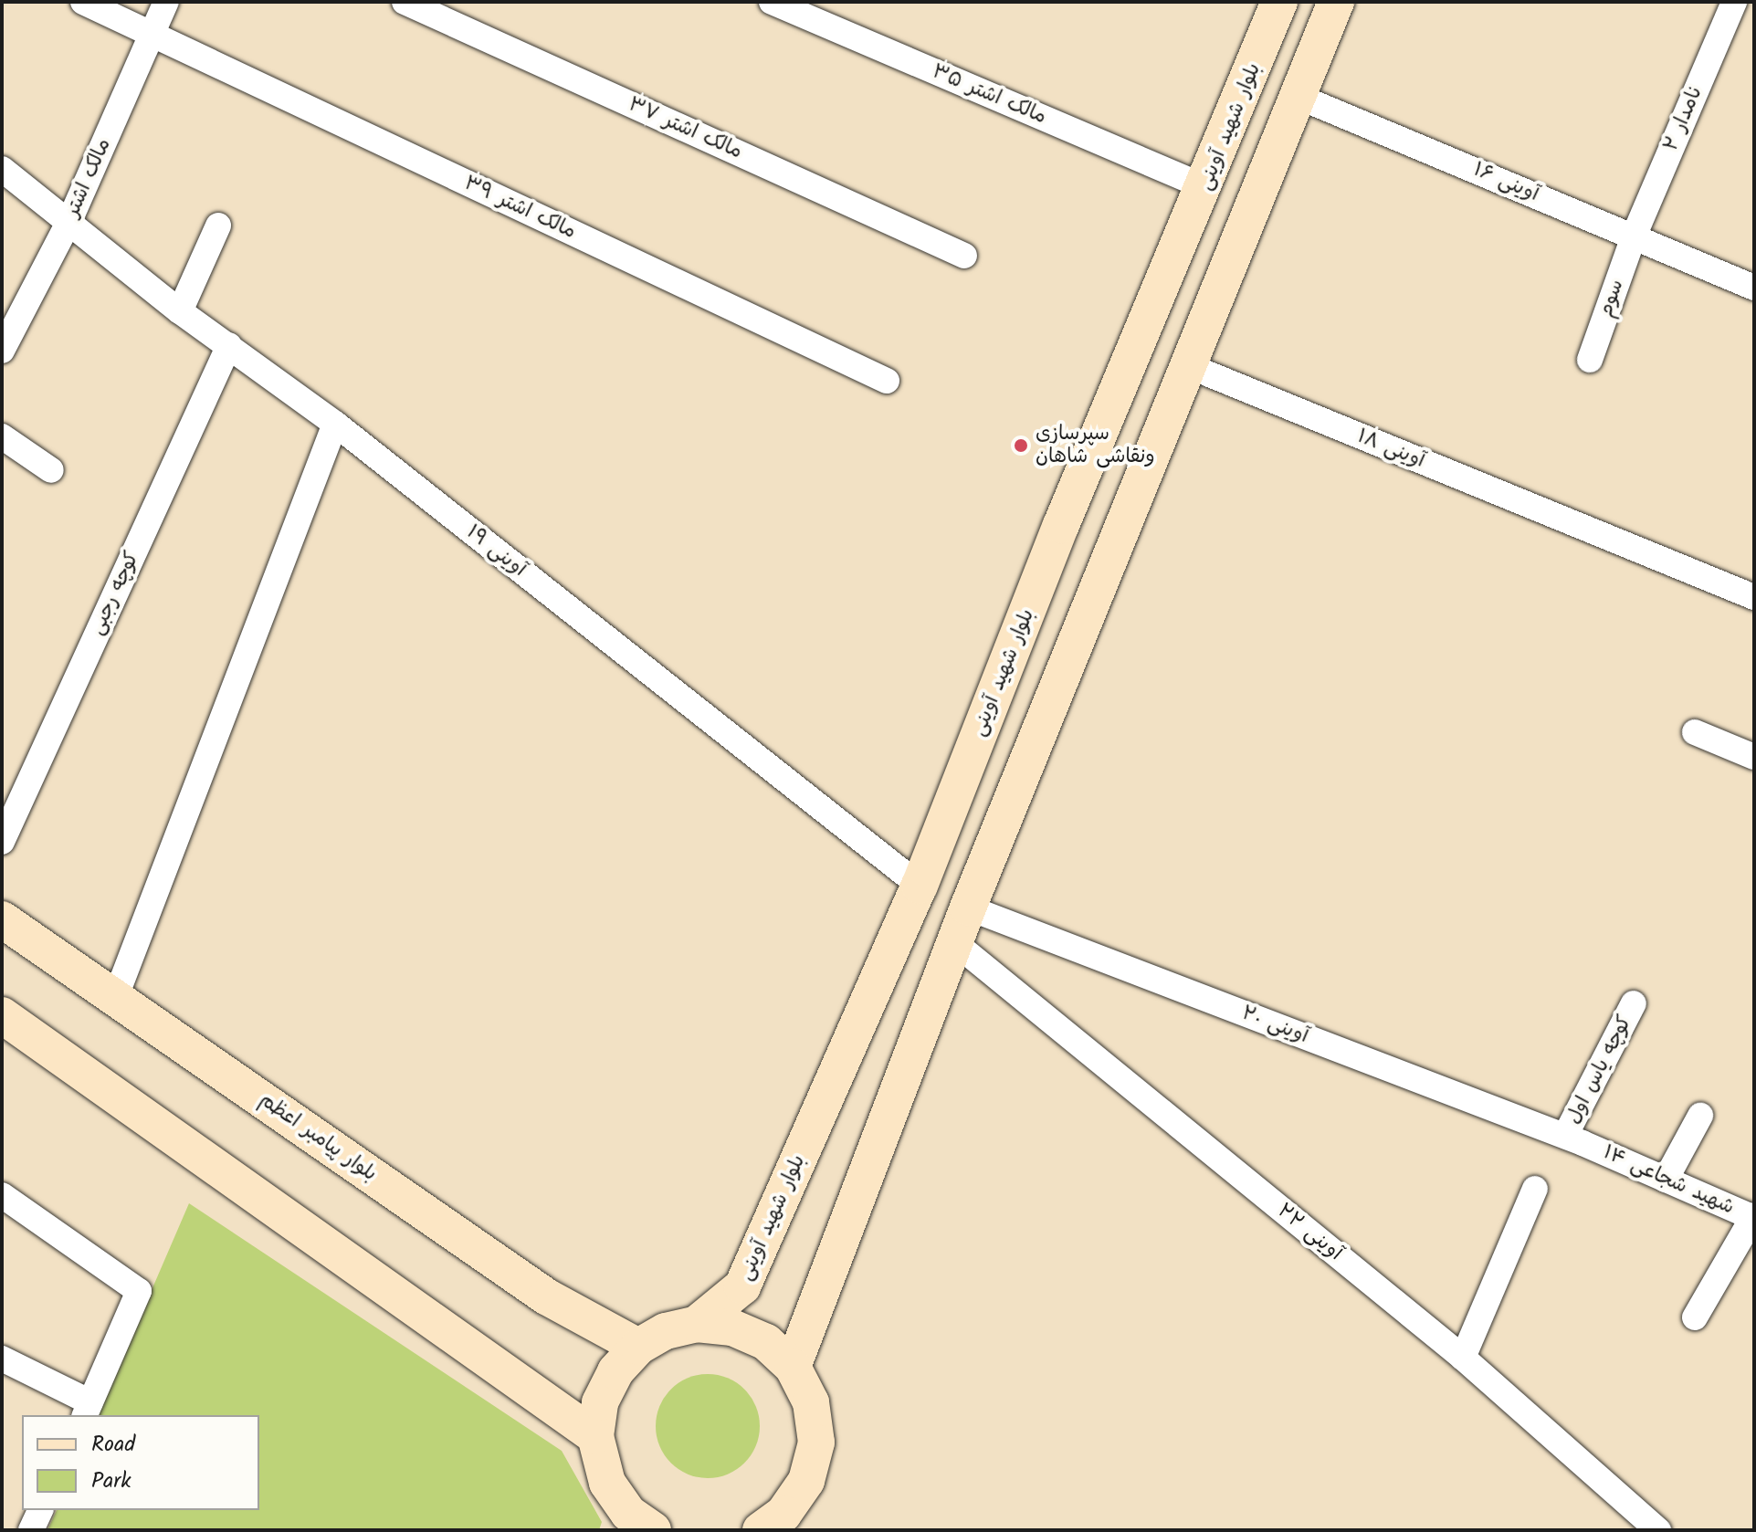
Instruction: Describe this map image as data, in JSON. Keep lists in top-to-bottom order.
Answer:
{
  "streets": {
    "main road": ["بلوار شهید آوینی", "بلوار پیامبر اعظم"],
    "street": [
      "مالک اشتر ۳۵",
      "نامدار ۲",
      "مالک اشتر ۳۷",
      "مالک اشتر",
      "۱۶ آوینی",
      "مالک اشتر ۳۹",
      "سوم",
      "۱۸ آوینی",
      "آوینی ۱۹",
      "کوچه رجبی",
      "آوینی ۲۰",
      "کوچه یاس اول",
      "شهید شجاعی ۱۴",
      "آوینی ۲۲"
    ]
  },
  "crossings": [
    ["مالک اشتر ۳۵", "بلوار شهید آوینی"],
    ["نامدار ۲", "۱۶ آوینی"],
    ["نامدار ۲", "سوم"],
    ["بلوار شهید آوینی", "آوینی ۱۹"],
    ["مالک اشتر", "مالک اشتر ۳۹"],
    ["مالک اشتر", "آوینی ۱۹"],
    ["۱۶ آوینی", "سوم"],
    ["آوینی ۱۹", "کوچه رجبی"],
    ["آوینی ۲۰", "کوچه یاس اول"],
    ["آوینی ۲۰", "شهید شجاعی ۱۴"],
    ["کوچه یاس اول", "شهید شجاعی ۱۴"]
  ],
  "places": ["سپرسازی و‌نقاشی شاهان"],
  "legend": ["Road", "Park"]
}
